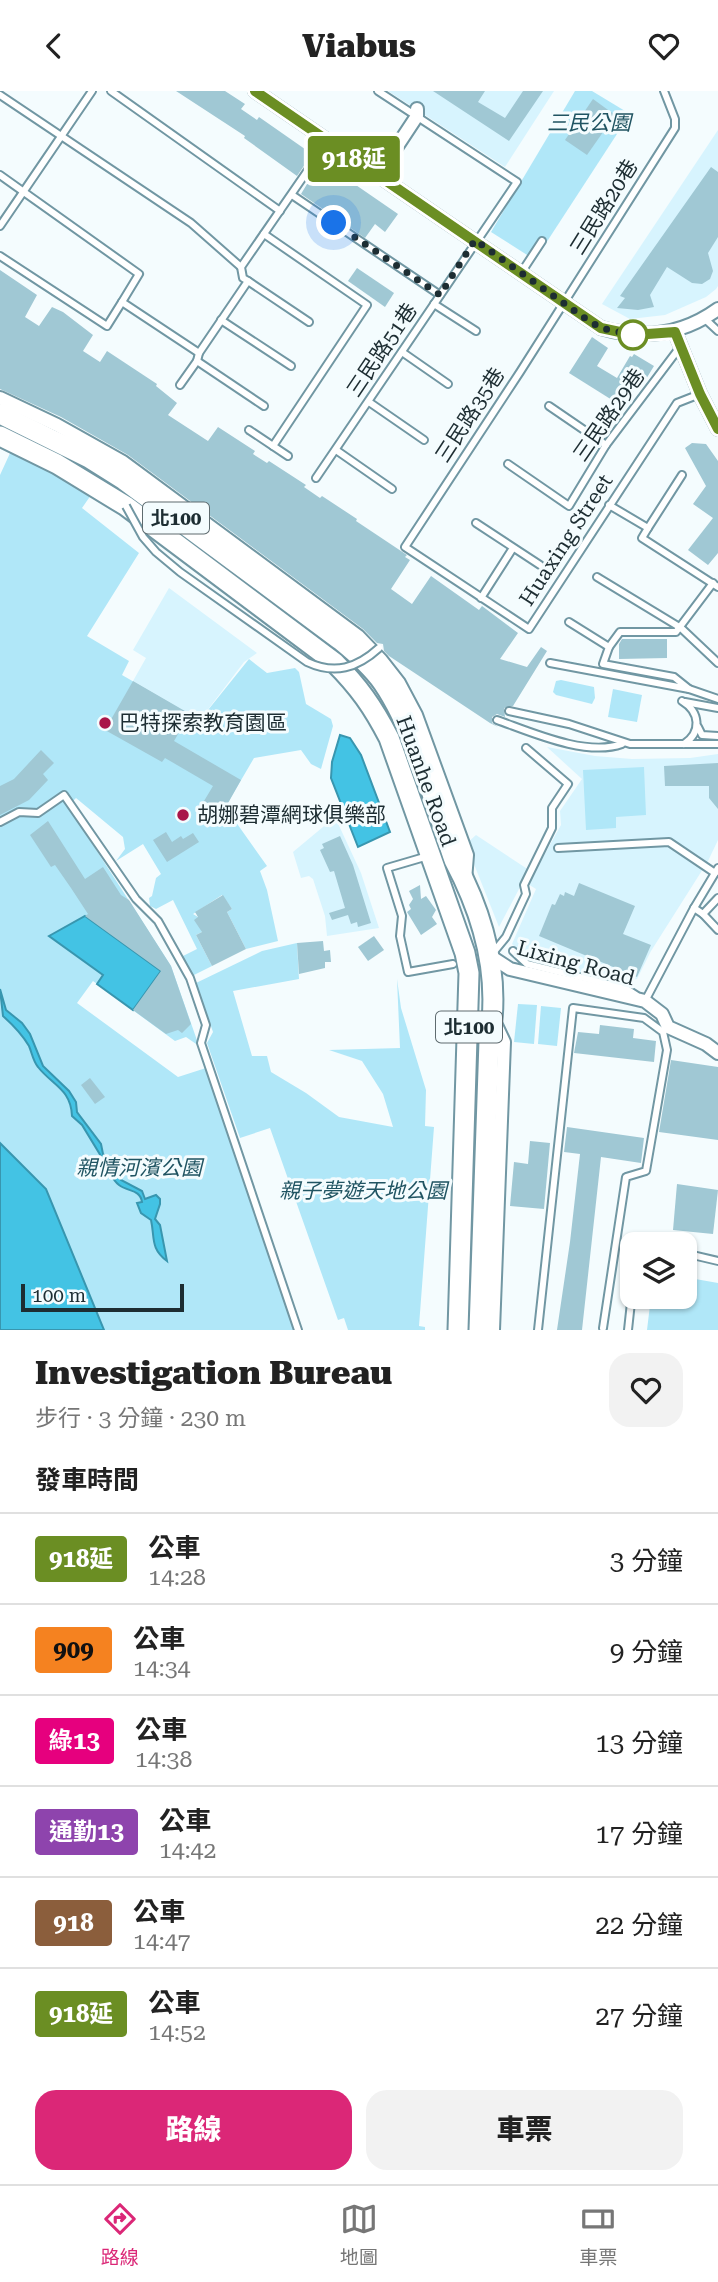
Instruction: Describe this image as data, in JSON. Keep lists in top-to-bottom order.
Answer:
{
  "streets": {
    "highway": ["北100", "Huanhe Road"],
    "street": ["Lixing Road"],
    "lane": [
      "三民路20巷",
      "三民路51巷",
      "三民路35巷",
      "三民路29巷",
      "Huaxing Street"
    ]
  },
  "crossings": [
    ["三民路20巷", "三民路35巷"],
    ["三民路35巷", "Huaxing Street"],
    ["Huanhe Road", "Lixing Road"]
  ],
  "parks": ["三民公園", "親情河濱公園", "親子夢遊天地公園"],
  "places": ["巴特探索教育園區", "胡娜碧潭網球俱樂部"],
  "lines": ["bus line 918延"],
  "scale_bar": "100 m",
  "page": {
    "header": "Viabus",
    "on_map": "918延",
    "scale": "100 m",
    "heading": [
      ["Investigation Bureau", "步行 · 3 分鐘 · 230 m"],
      "發車時間"
    ],
    "list": [
      {
        "mark": "918延",
        "name": "公車",
        "note": "14:28",
        "value": "3 分鐘"
      },
      {
        "mark": "909",
        "name": "公車",
        "note": "14:34",
        "value": "9 分鐘"
      },
      {
        "mark": "綠13",
        "name": "公車",
        "note": "14:38",
        "value": "13 分鐘"
      },
      {
        "mark": "通勤13",
        "name": "公車",
        "note": "14:42",
        "value": "17 分鐘"
      },
      {
        "mark": "918",
        "name": "公車",
        "note": "14:47",
        "value": "22 分鐘"
      },
      {
        "mark": "918延",
        "name": "公車",
        "note": "14:52",
        "value": "27 分鐘"
      }
    ],
    "buttons": ["路線", "車票"],
    "tabs": ["路線", "地圖", "車票"]
  }
}
